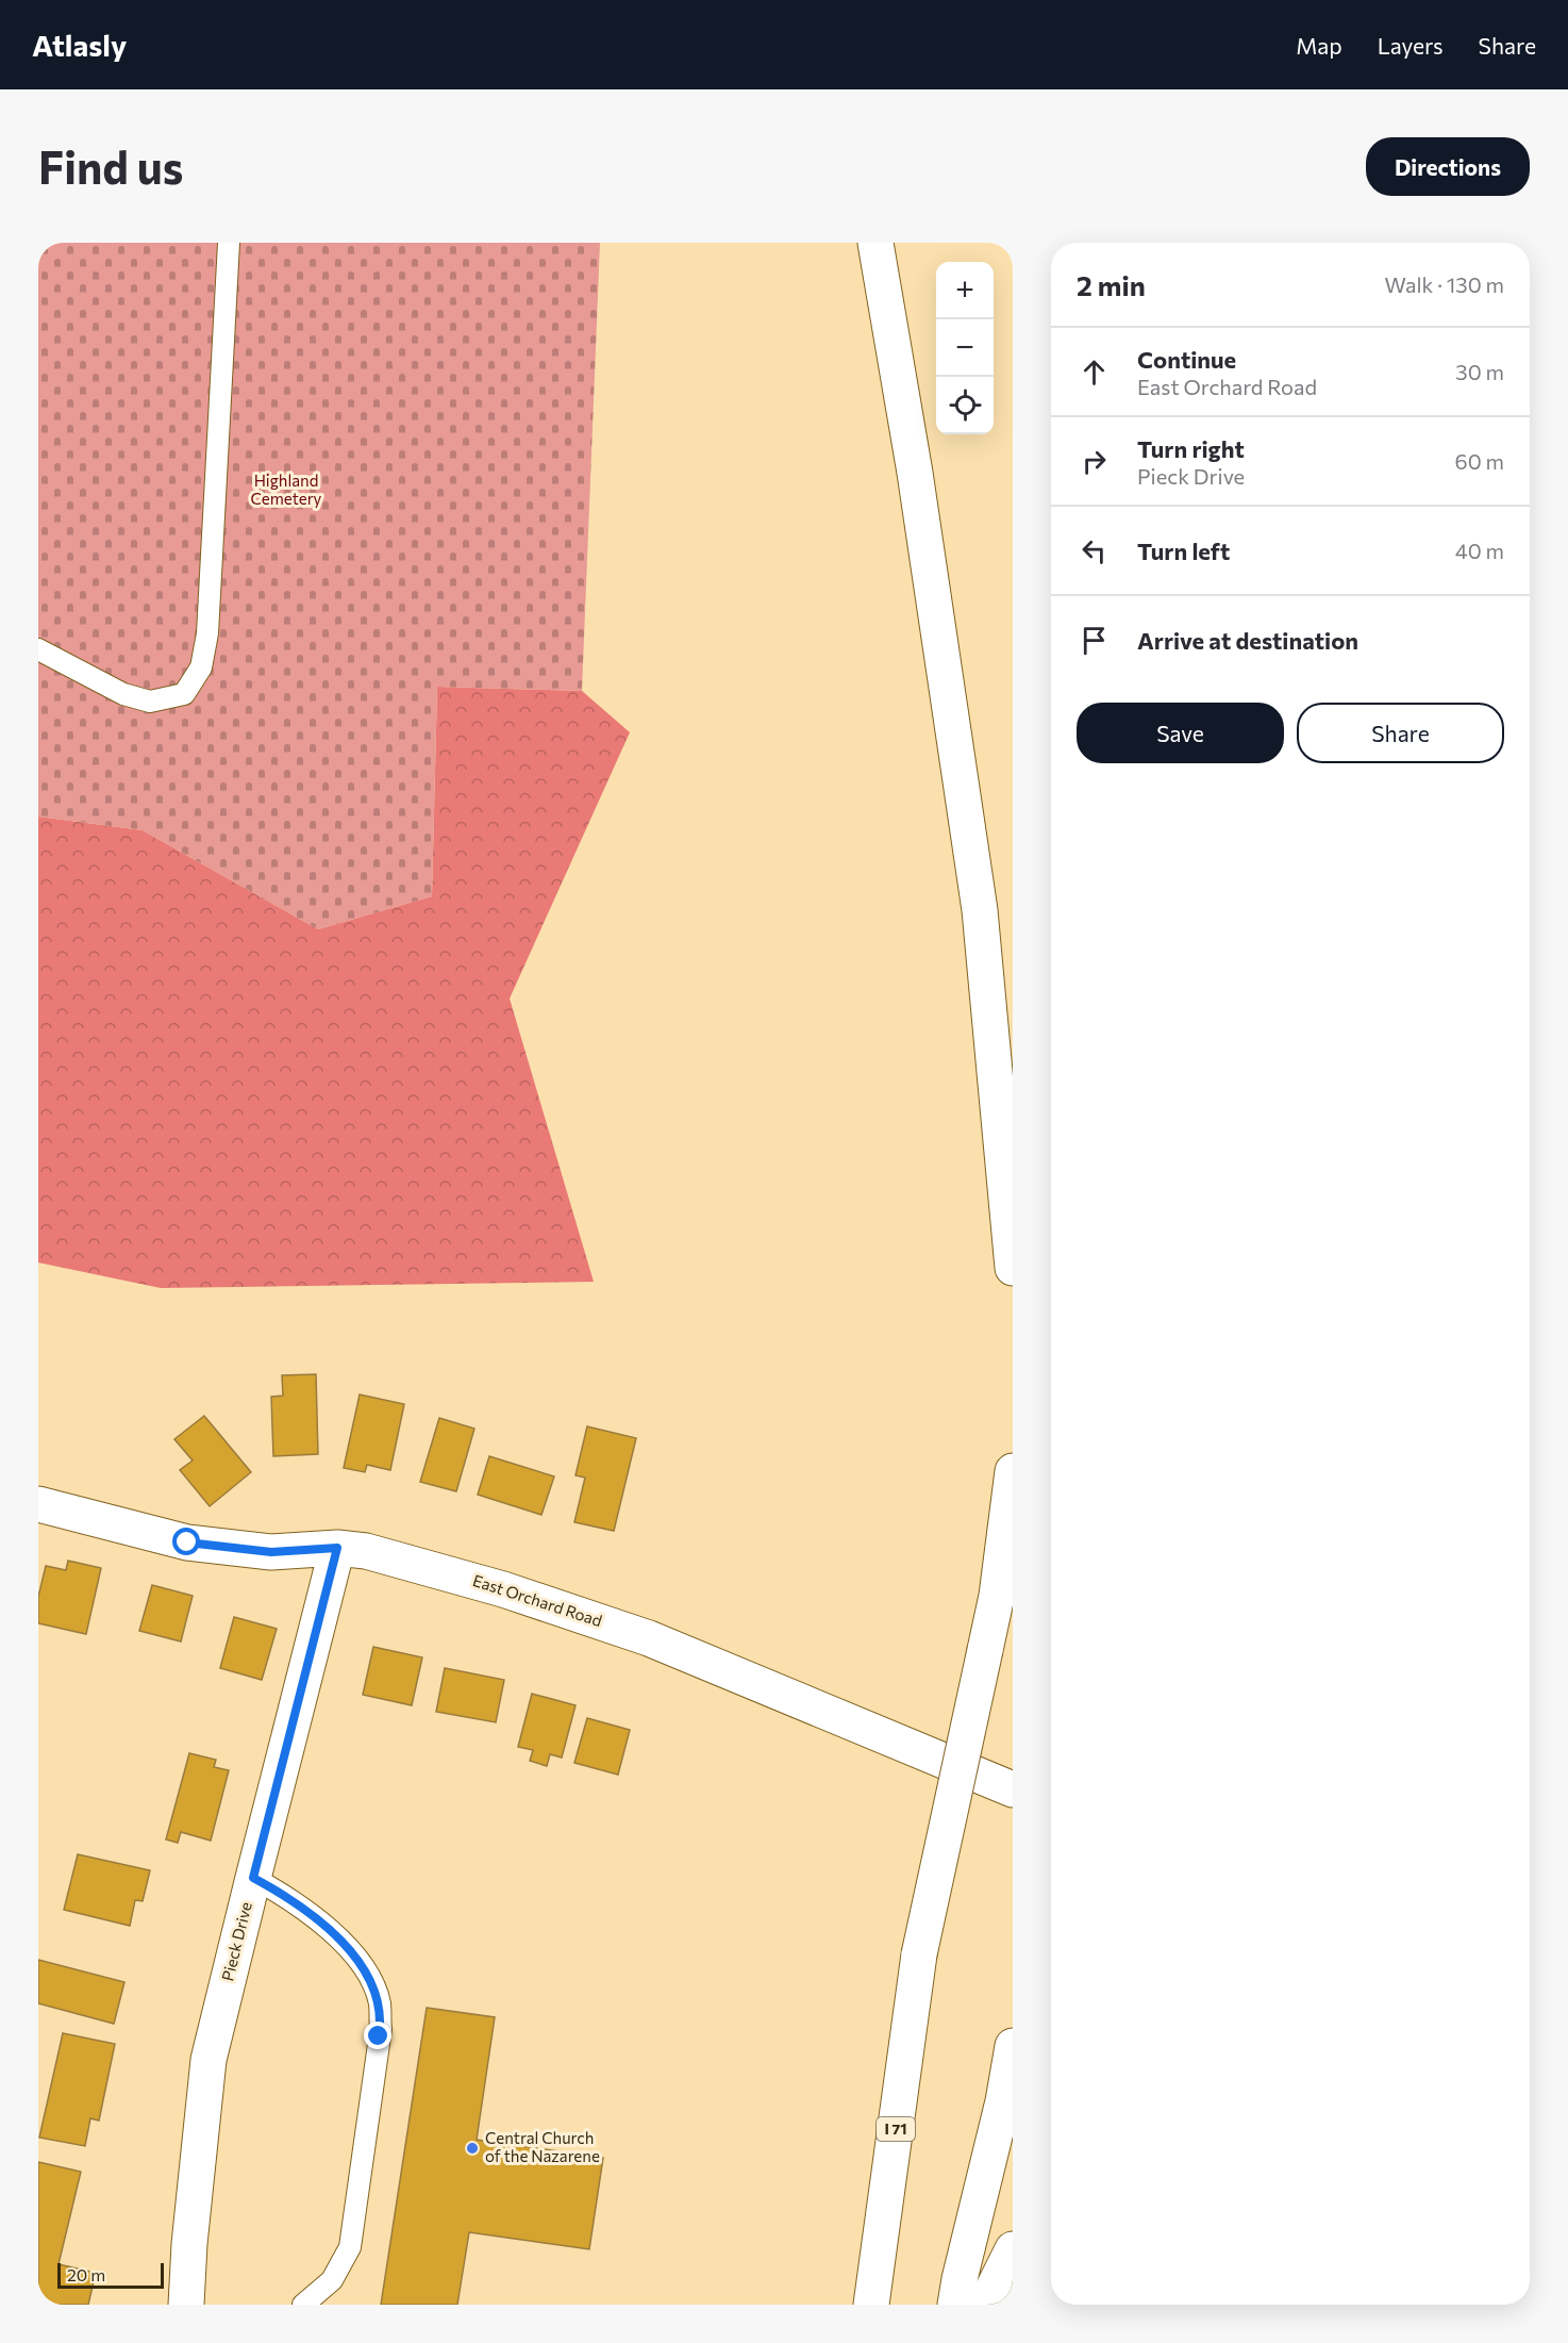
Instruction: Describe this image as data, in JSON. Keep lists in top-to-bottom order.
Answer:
{
  "streets": {
    "main road": ["East Orchard Road", "Pieck Drive", "I 71"]
  },
  "crossings": [
    ["East Orchard Road", "Pieck Drive"]
  ],
  "parks": ["Highland Cemetery"],
  "places": ["Central Church of the Nazarene"],
  "scale_bar": "20 m",
  "page": {
    "header": "Atlasly",
    "nav": ["Map", "Layers", "Share"],
    "buttons": [
      "Directions",
      ["Save", "Share"]
    ],
    "title": "Find us",
    "heading": ["2 min", "Walk · 130 m"],
    "map_buttons": ["+", "−"],
    "list": [
      ["Continue", "East Orchard Road", "30 m"],
      ["Turn right", "Pieck Drive", "60 m"],
      ["Turn left", "40 m"],
      "Arrive at destination"
    ],
    "scale": "20 m"
  }
}
